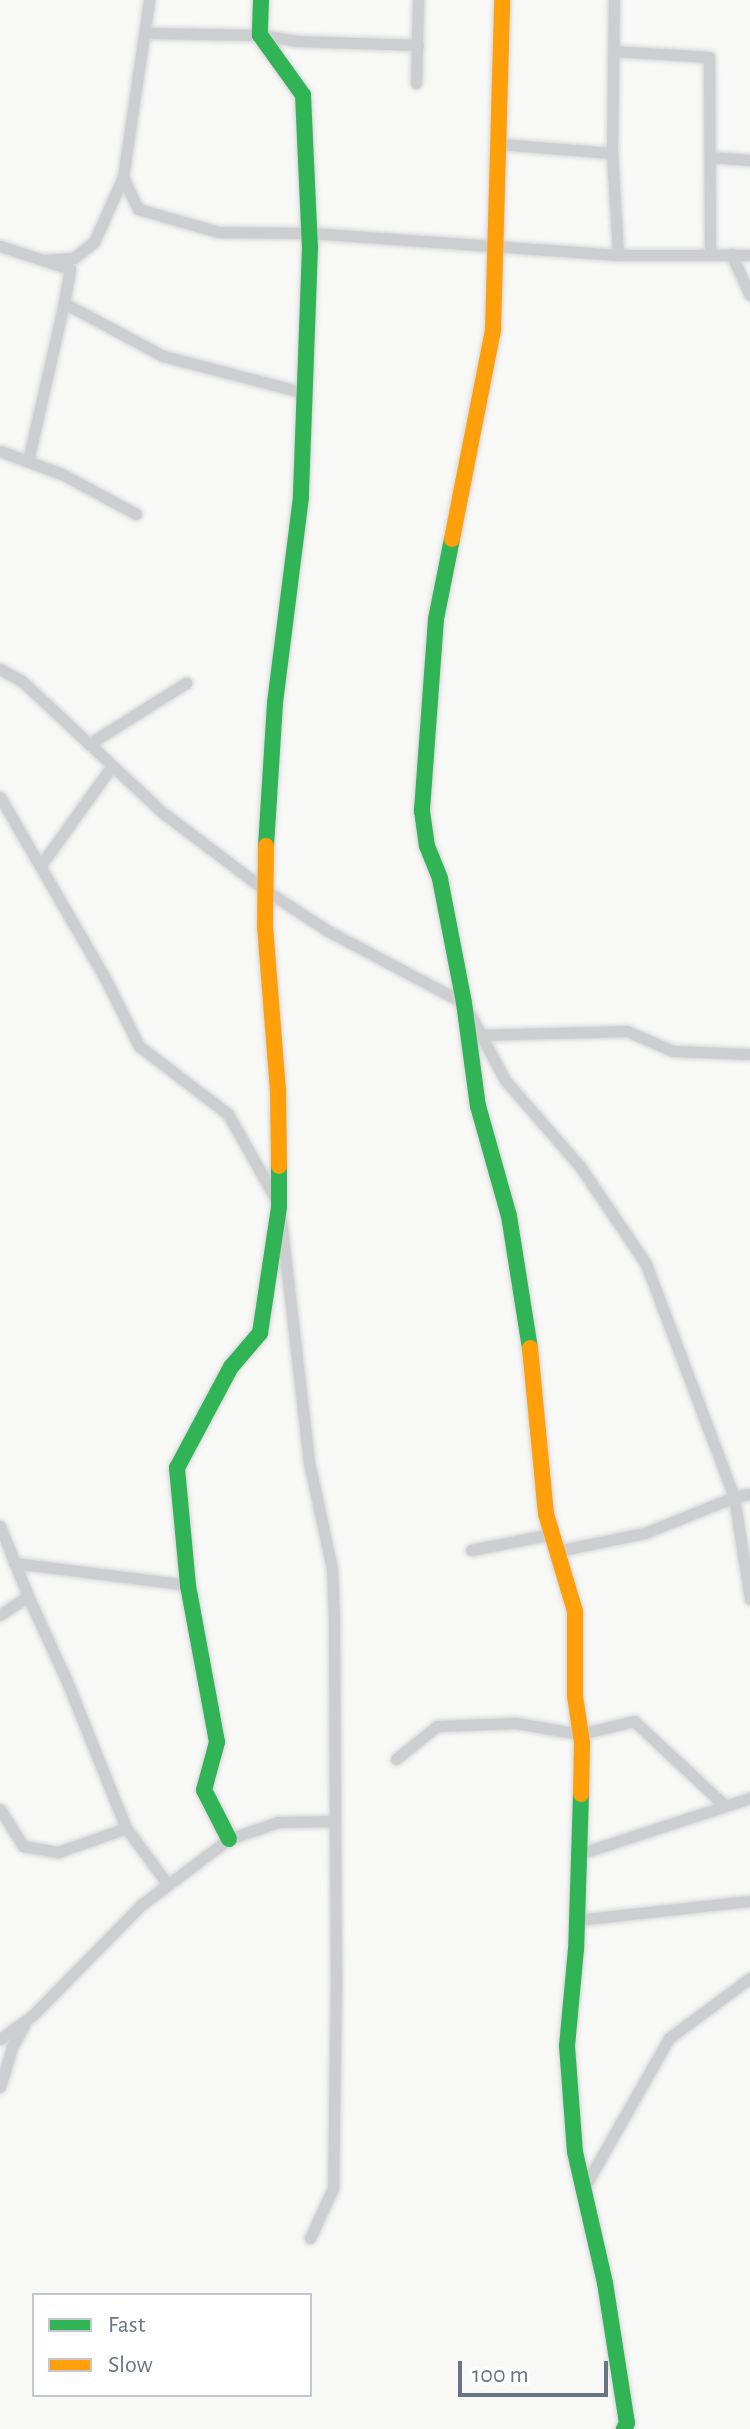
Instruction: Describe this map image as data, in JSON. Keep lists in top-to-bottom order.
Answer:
{
  "legend": ["Fast", "Slow"],
  "scale_bar": "100 m"
}
